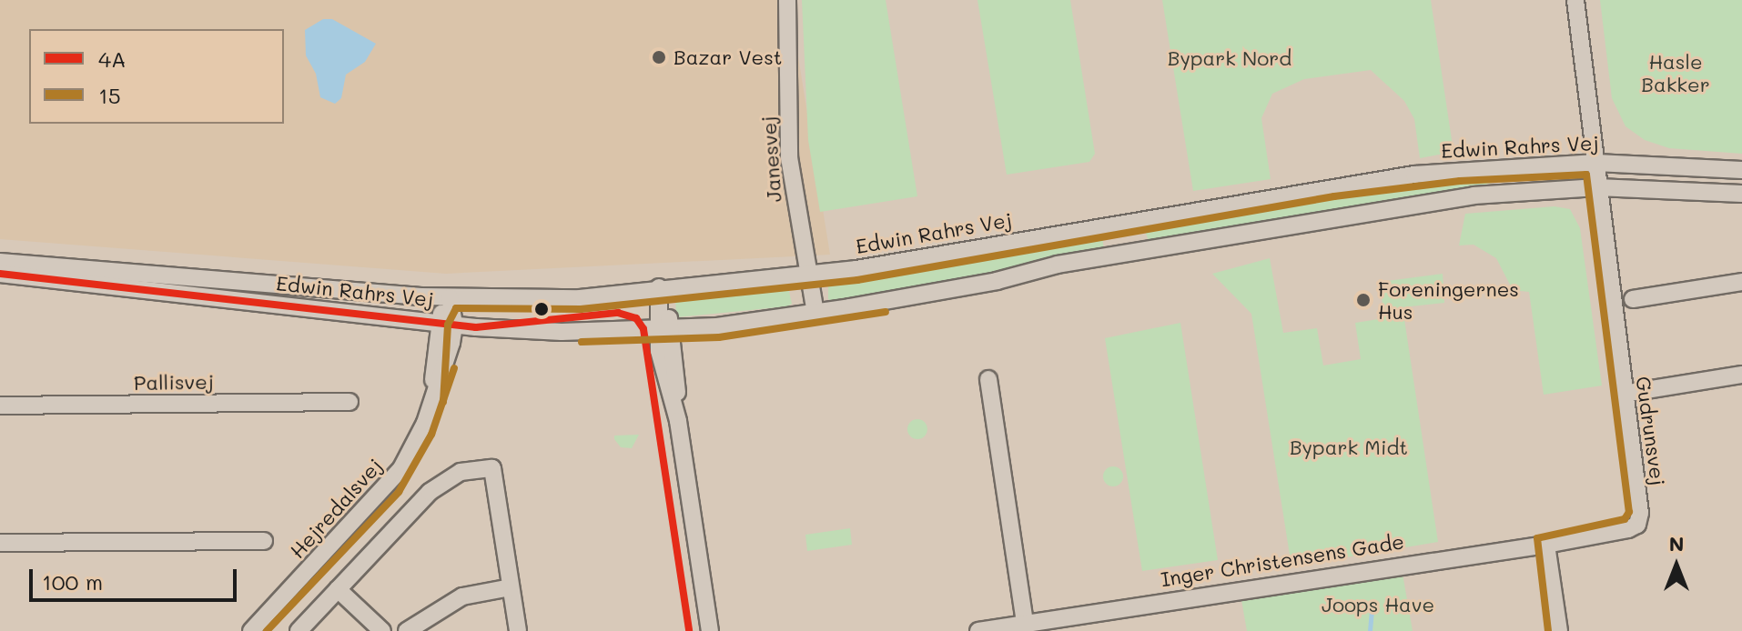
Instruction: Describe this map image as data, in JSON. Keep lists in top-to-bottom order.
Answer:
{
  "streets": {
    "street": [
      "Edwin Rahrs Vej",
      "Janesvej",
      "Pallisvej",
      "Gudrunsvej",
      "Hejredalsvej",
      "Inger Christensens Gade"
    ]
  },
  "crossings": [
    ["Edwin Rahrs Vej", "Janesvej"],
    ["Edwin Rahrs Vej", "Gudrunsvej"],
    ["Edwin Rahrs Vej", "Hejredalsvej"],
    ["Gudrunsvej", "Inger Christensens Gade"]
  ],
  "parks": [
    "Bypark Nord",
    "Hasle Bakker",
    "Bypark Midt",
    "Joops Have"
  ],
  "places": ["Bazar Vest", "Foreningernes Hus"],
  "lines": ["transit line 15", "transit line 4A"],
  "legend": ["4A", "15"],
  "scale_bar": "100 m",
  "north": "top"
}
